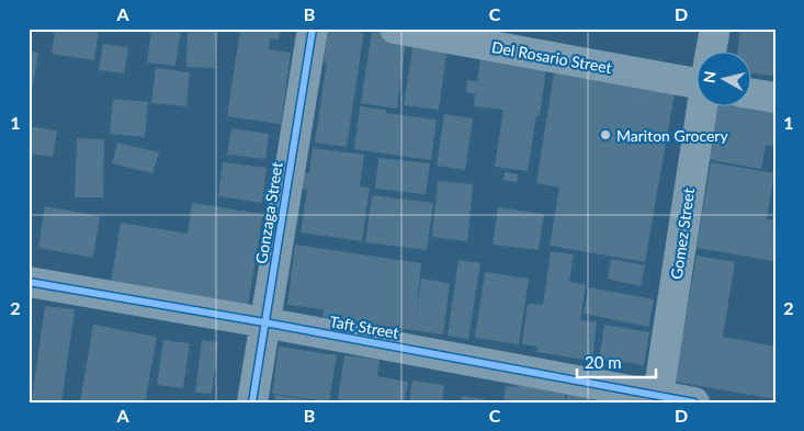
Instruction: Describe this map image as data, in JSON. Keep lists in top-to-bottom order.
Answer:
{
  "streets": {
    "street": [
      "Del Rosario Street",
      "Gonzaga Street",
      "Gomez Street",
      "Taft Street"
    ]
  },
  "crossings": [
    ["Gonzaga Street", "Taft Street"],
    ["Gomez Street", "Taft Street"]
  ],
  "places": ["Mariton Grocery"],
  "scale_bar": "20 m",
  "north": "left",
  "grid": {
    "columns": [
      "A",
      "B",
      "C",
      "D"
    ],
    "rows": ["1", "2"]
  }
}
